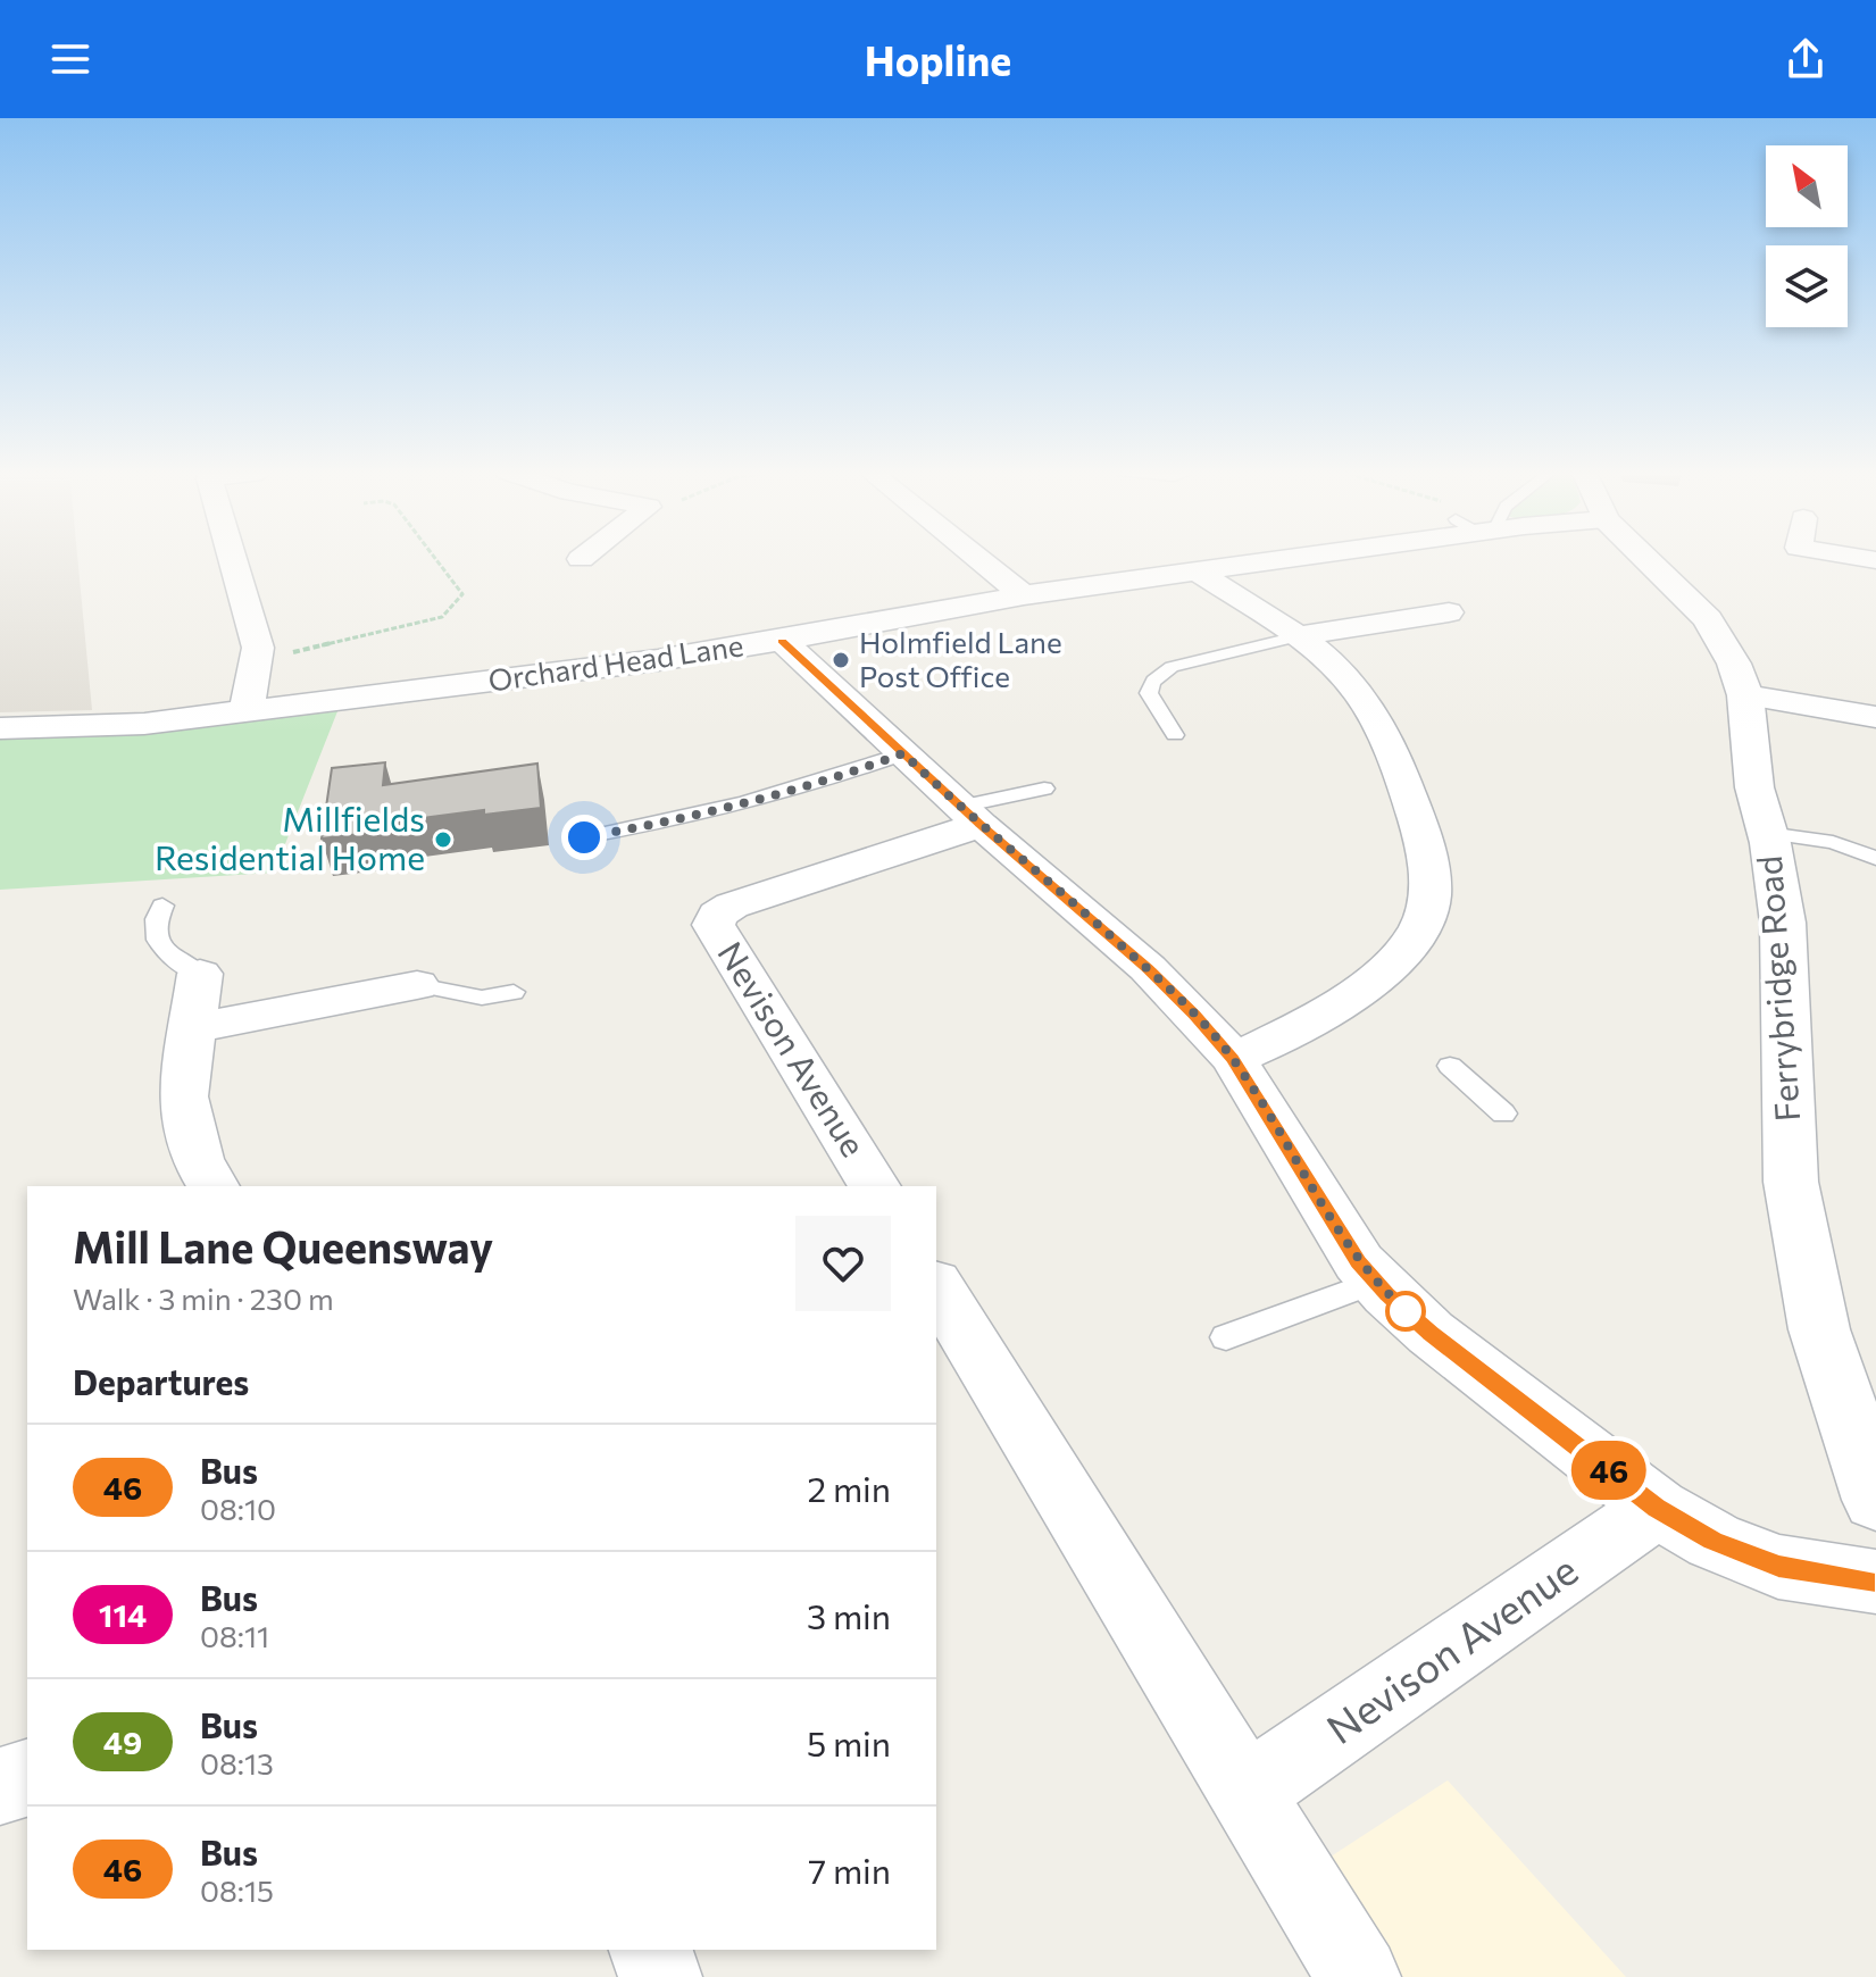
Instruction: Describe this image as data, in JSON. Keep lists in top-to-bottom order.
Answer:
{
  "streets": {
    "street": ["Orchard Head Lane", "Ferrybridge Road", "Nevison Avenue"]
  },
  "places": ["Holmfield Lane Post Office", "Millfields Residential Home"],
  "lines": ["bus line 46"],
  "north": "top left",
  "page": {
    "header": "Hopline",
    "on_map": "46",
    "heading": [
      ["Mill Lane Queensway", "Walk · 3 min · 230 m"],
      "Departures"
    ],
    "list": [
      {
        "mark": "46",
        "name": "Bus",
        "note": "08:10",
        "value": "2 min"
      },
      {
        "mark": "114",
        "name": "Bus",
        "note": "08:11",
        "value": "3 min"
      },
      {
        "mark": "49",
        "name": "Bus",
        "note": "08:13",
        "value": "5 min"
      },
      {
        "mark": "46",
        "name": "Bus",
        "note": "08:15",
        "value": "7 min"
      }
    ]
  }
}
